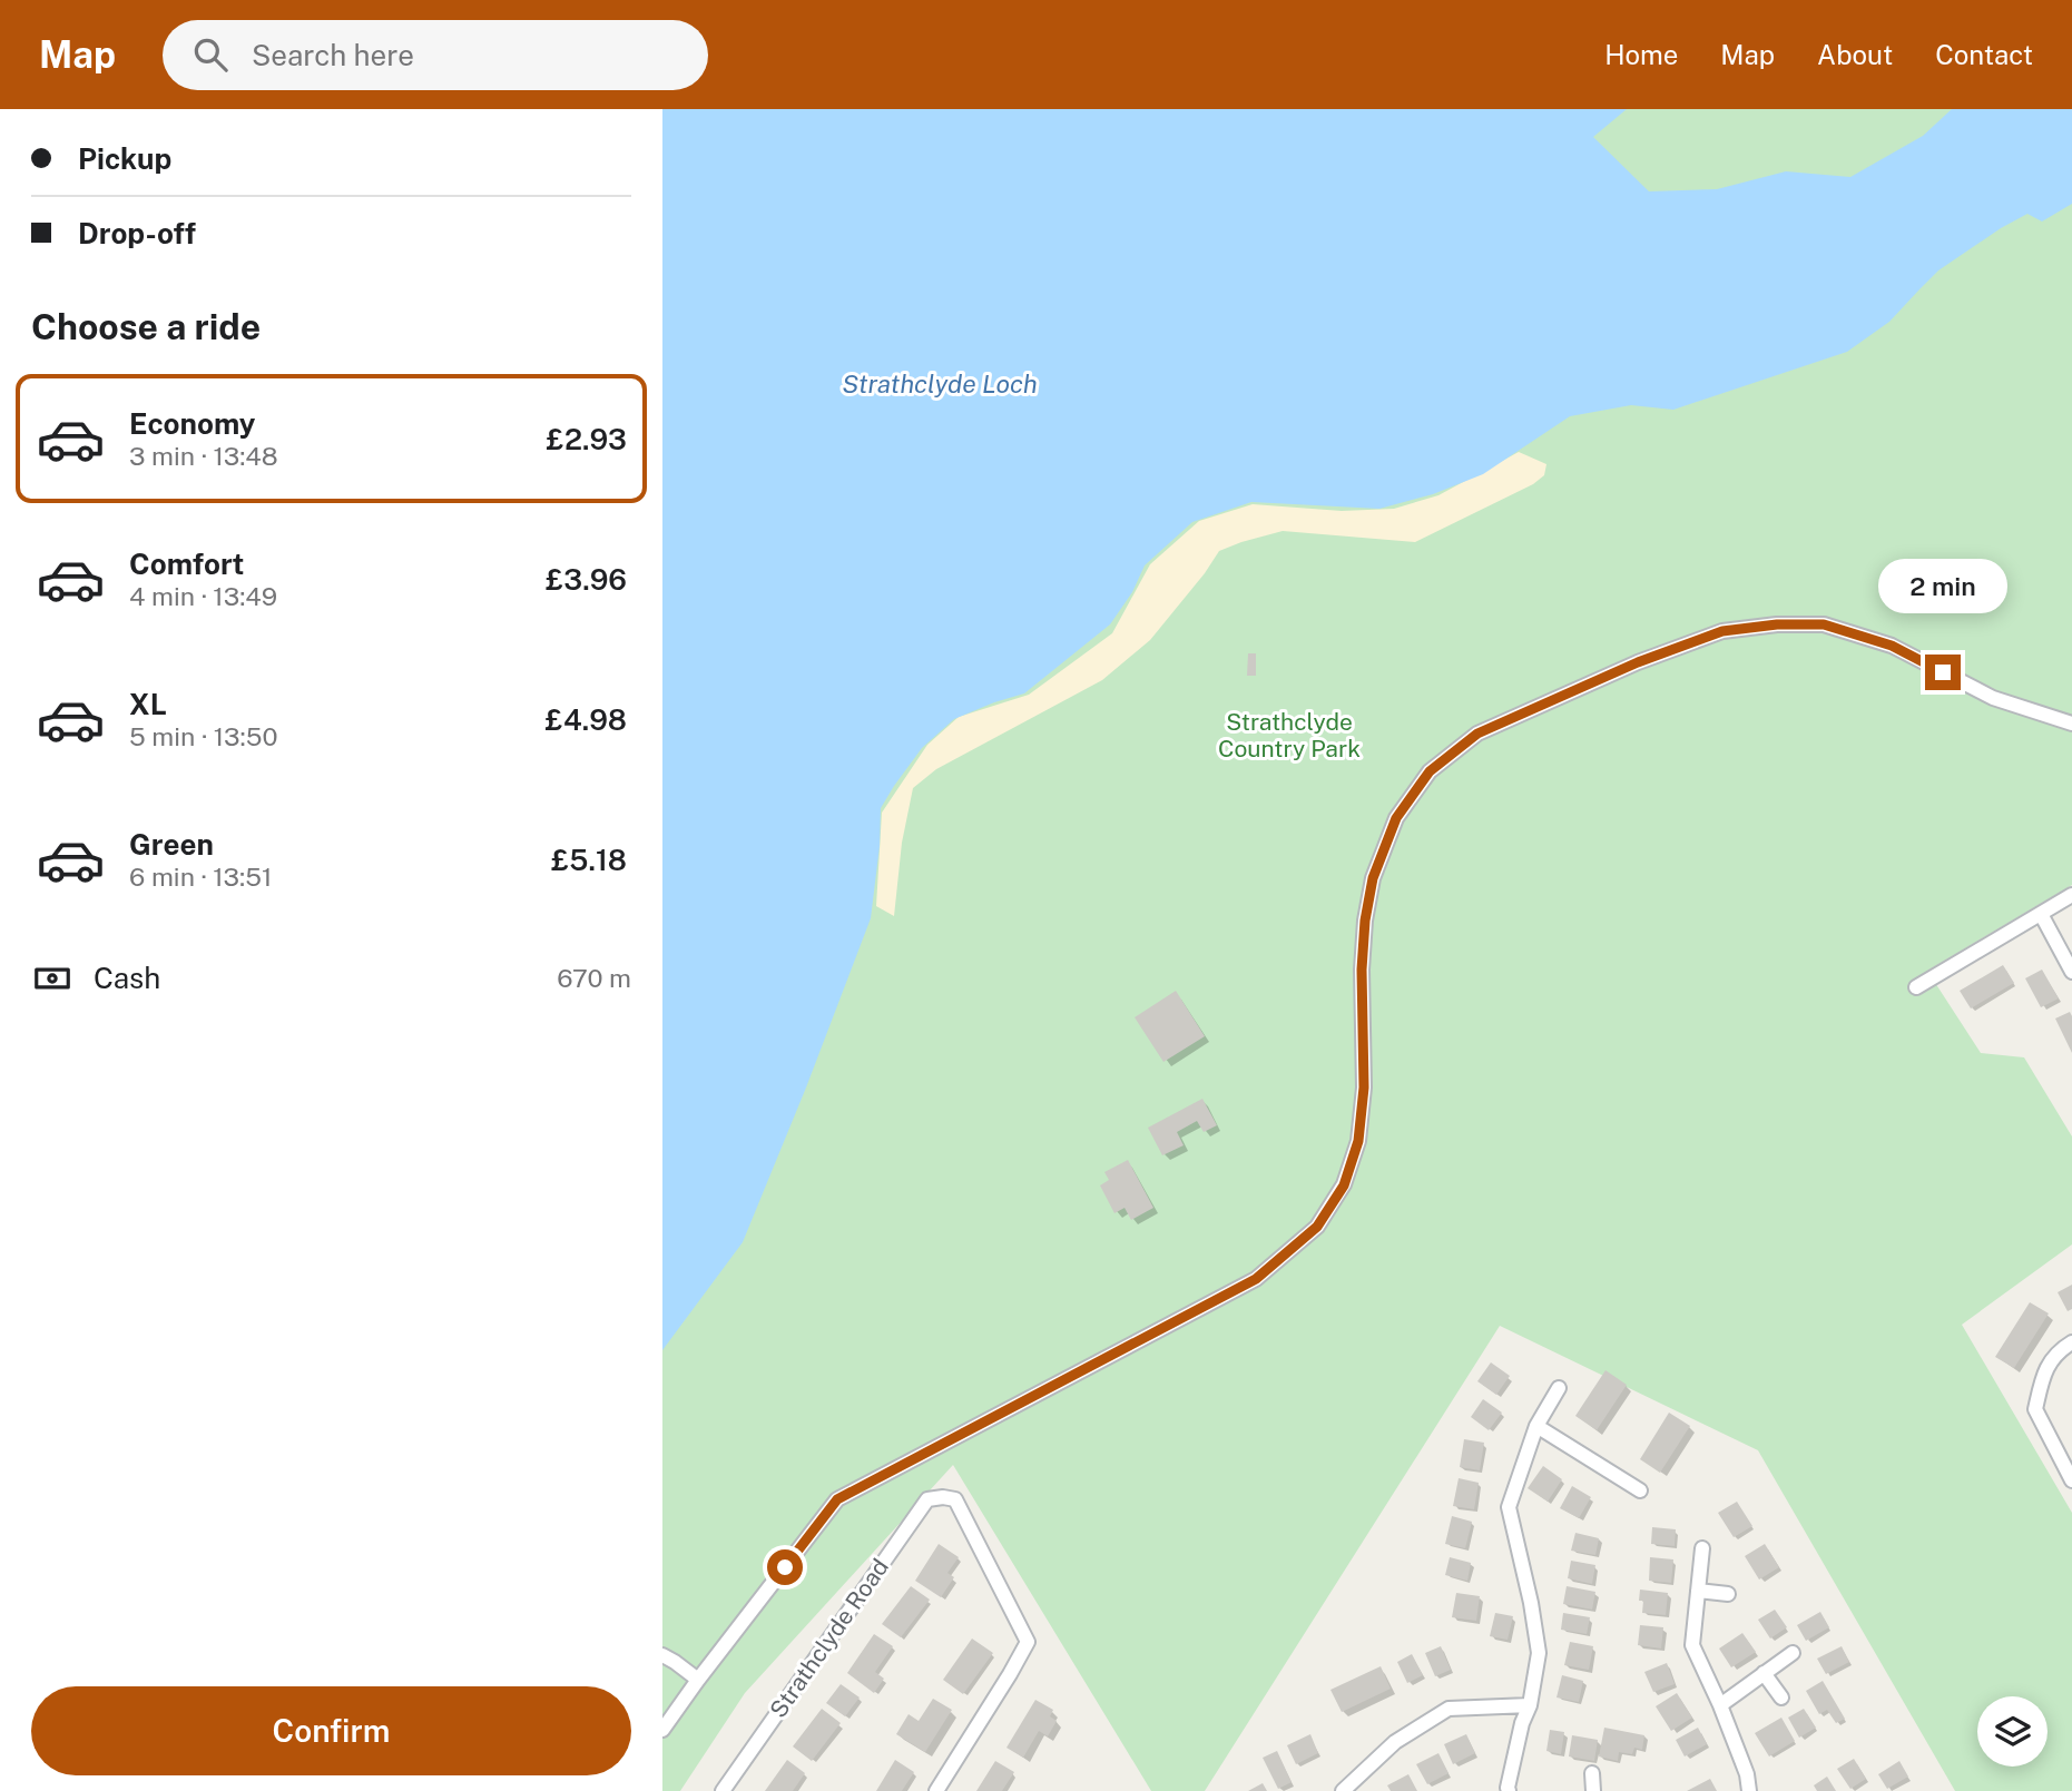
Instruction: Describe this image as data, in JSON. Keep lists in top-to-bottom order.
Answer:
{
  "streets": {
    "street": ["Strathclyde Road"]
  },
  "water": ["Strathclyde Loch"],
  "parks": ["Strathclyde Country Park"],
  "page": {
    "header": "Map",
    "search": "Search here",
    "nav": [
      "Home",
      "Map",
      "About",
      "Contact"
    ],
    "banner": ["Pickup", "Drop-off"],
    "heading": "Choose a ride",
    "list": [
      {
        "name": "Economy",
        "note": "3 min · 13:48",
        "value": "£2.93"
      },
      {
        "name": "Comfort",
        "note": "4 min · 13:49",
        "value": "£3.96"
      },
      {
        "name": "XL",
        "note": "5 min · 13:50",
        "value": "£4.98"
      },
      {
        "name": "Green",
        "note": "6 min · 13:51",
        "value": "£5.18"
      }
    ],
    "bubble": "2 min",
    "pay": ["Cash", "670 m"],
    "buttons": "Confirm"
  }
}
